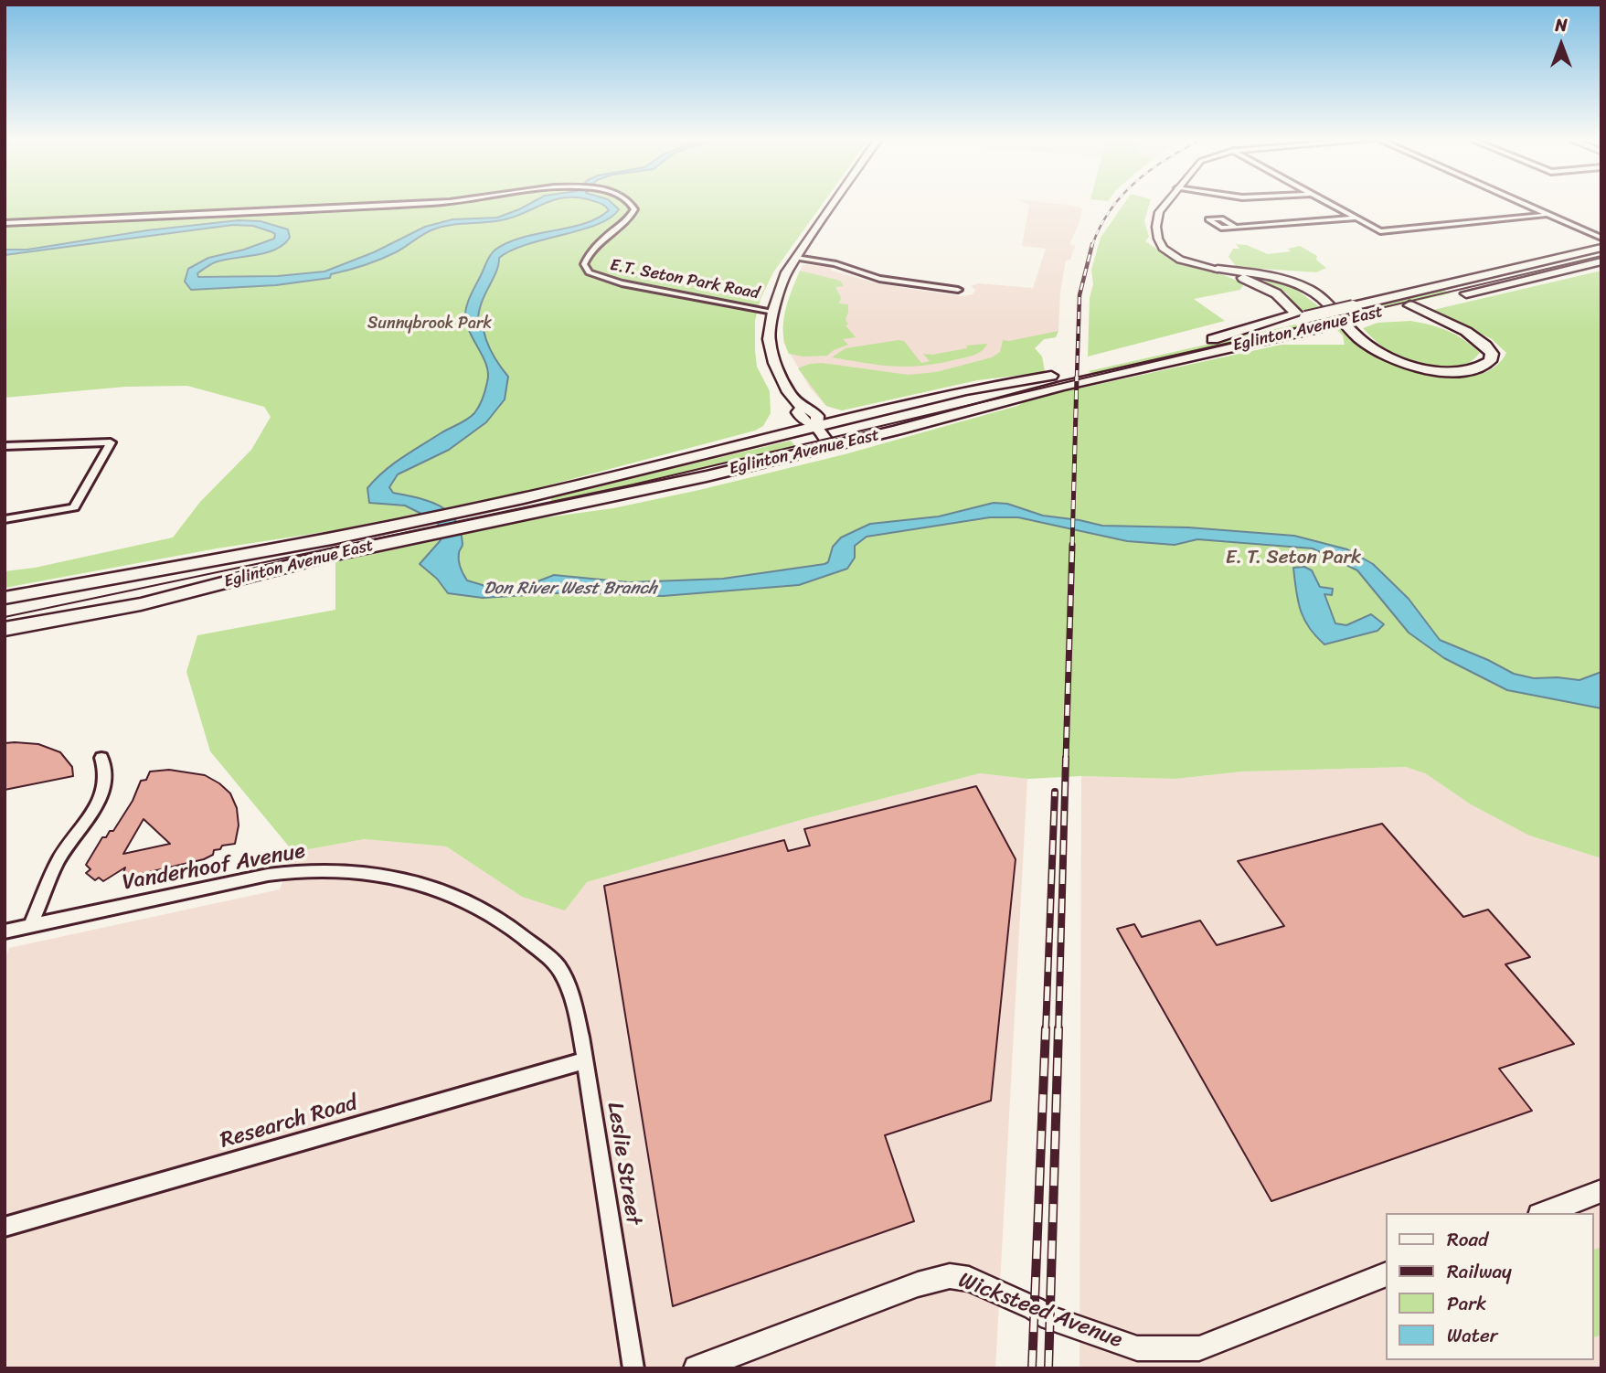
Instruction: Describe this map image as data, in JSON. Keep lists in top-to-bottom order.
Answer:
{
  "streets": {
    "main road": ["Eglinton Avenue East"],
    "street": [
      "E.T. Seton Park Road",
      "Vanderhoof Avenue",
      "Research Road",
      "Leslie Street",
      "Wicksteed Avenue"
    ]
  },
  "crossings": [
    ["Vanderhoof Avenue", "Leslie Street"],
    ["Research Road", "Leslie Street"]
  ],
  "water": ["Don River West Branch"],
  "parks": ["Sunnybrook Park", "E. T. Seton Park"],
  "legend": [
    "Road",
    "Railway",
    "Park",
    "Water"
  ],
  "north": "top"
}
